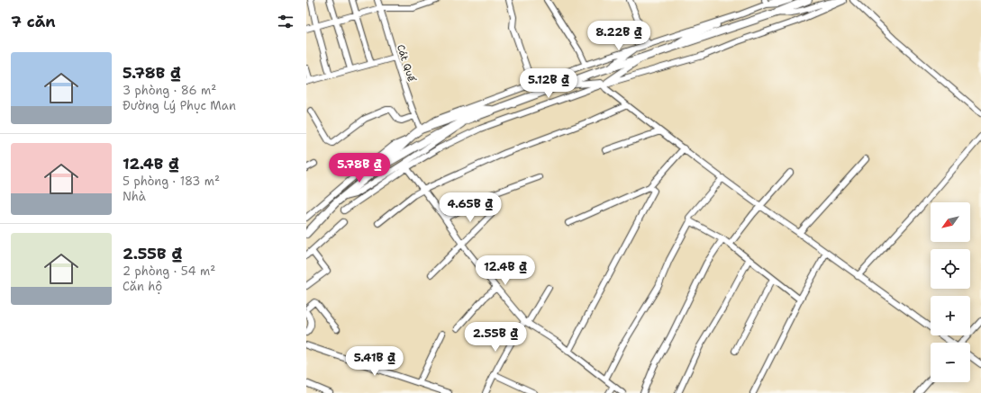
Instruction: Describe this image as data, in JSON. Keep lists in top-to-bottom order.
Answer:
{
  "streets": {
    "street": ["Cát Quế"]
  },
  "north": "bottom left",
  "page": {
    "heading": "7 căn",
    "price": [
      "8.22B ₫",
      "5.12B ₫",
      "5.78B ₫",
      "4.65B ₫",
      "12.4B ₫",
      "2.55B ₫",
      "5.41B ₫"
    ],
    "list": [
      {
        "name": "5.78B ₫",
        "note": "3 phòng · 86 m² · Đường Lý Phục Man"
      },
      {
        "name": "12.4B ₫",
        "note": "5 phòng · 183 m² · Nhà"
      },
      {
        "name": "2.55B ₫",
        "note": "2 phòng · 54 m² · Căn hộ"
      }
    ],
    "map_buttons": ["+", "−"]
  }
}
